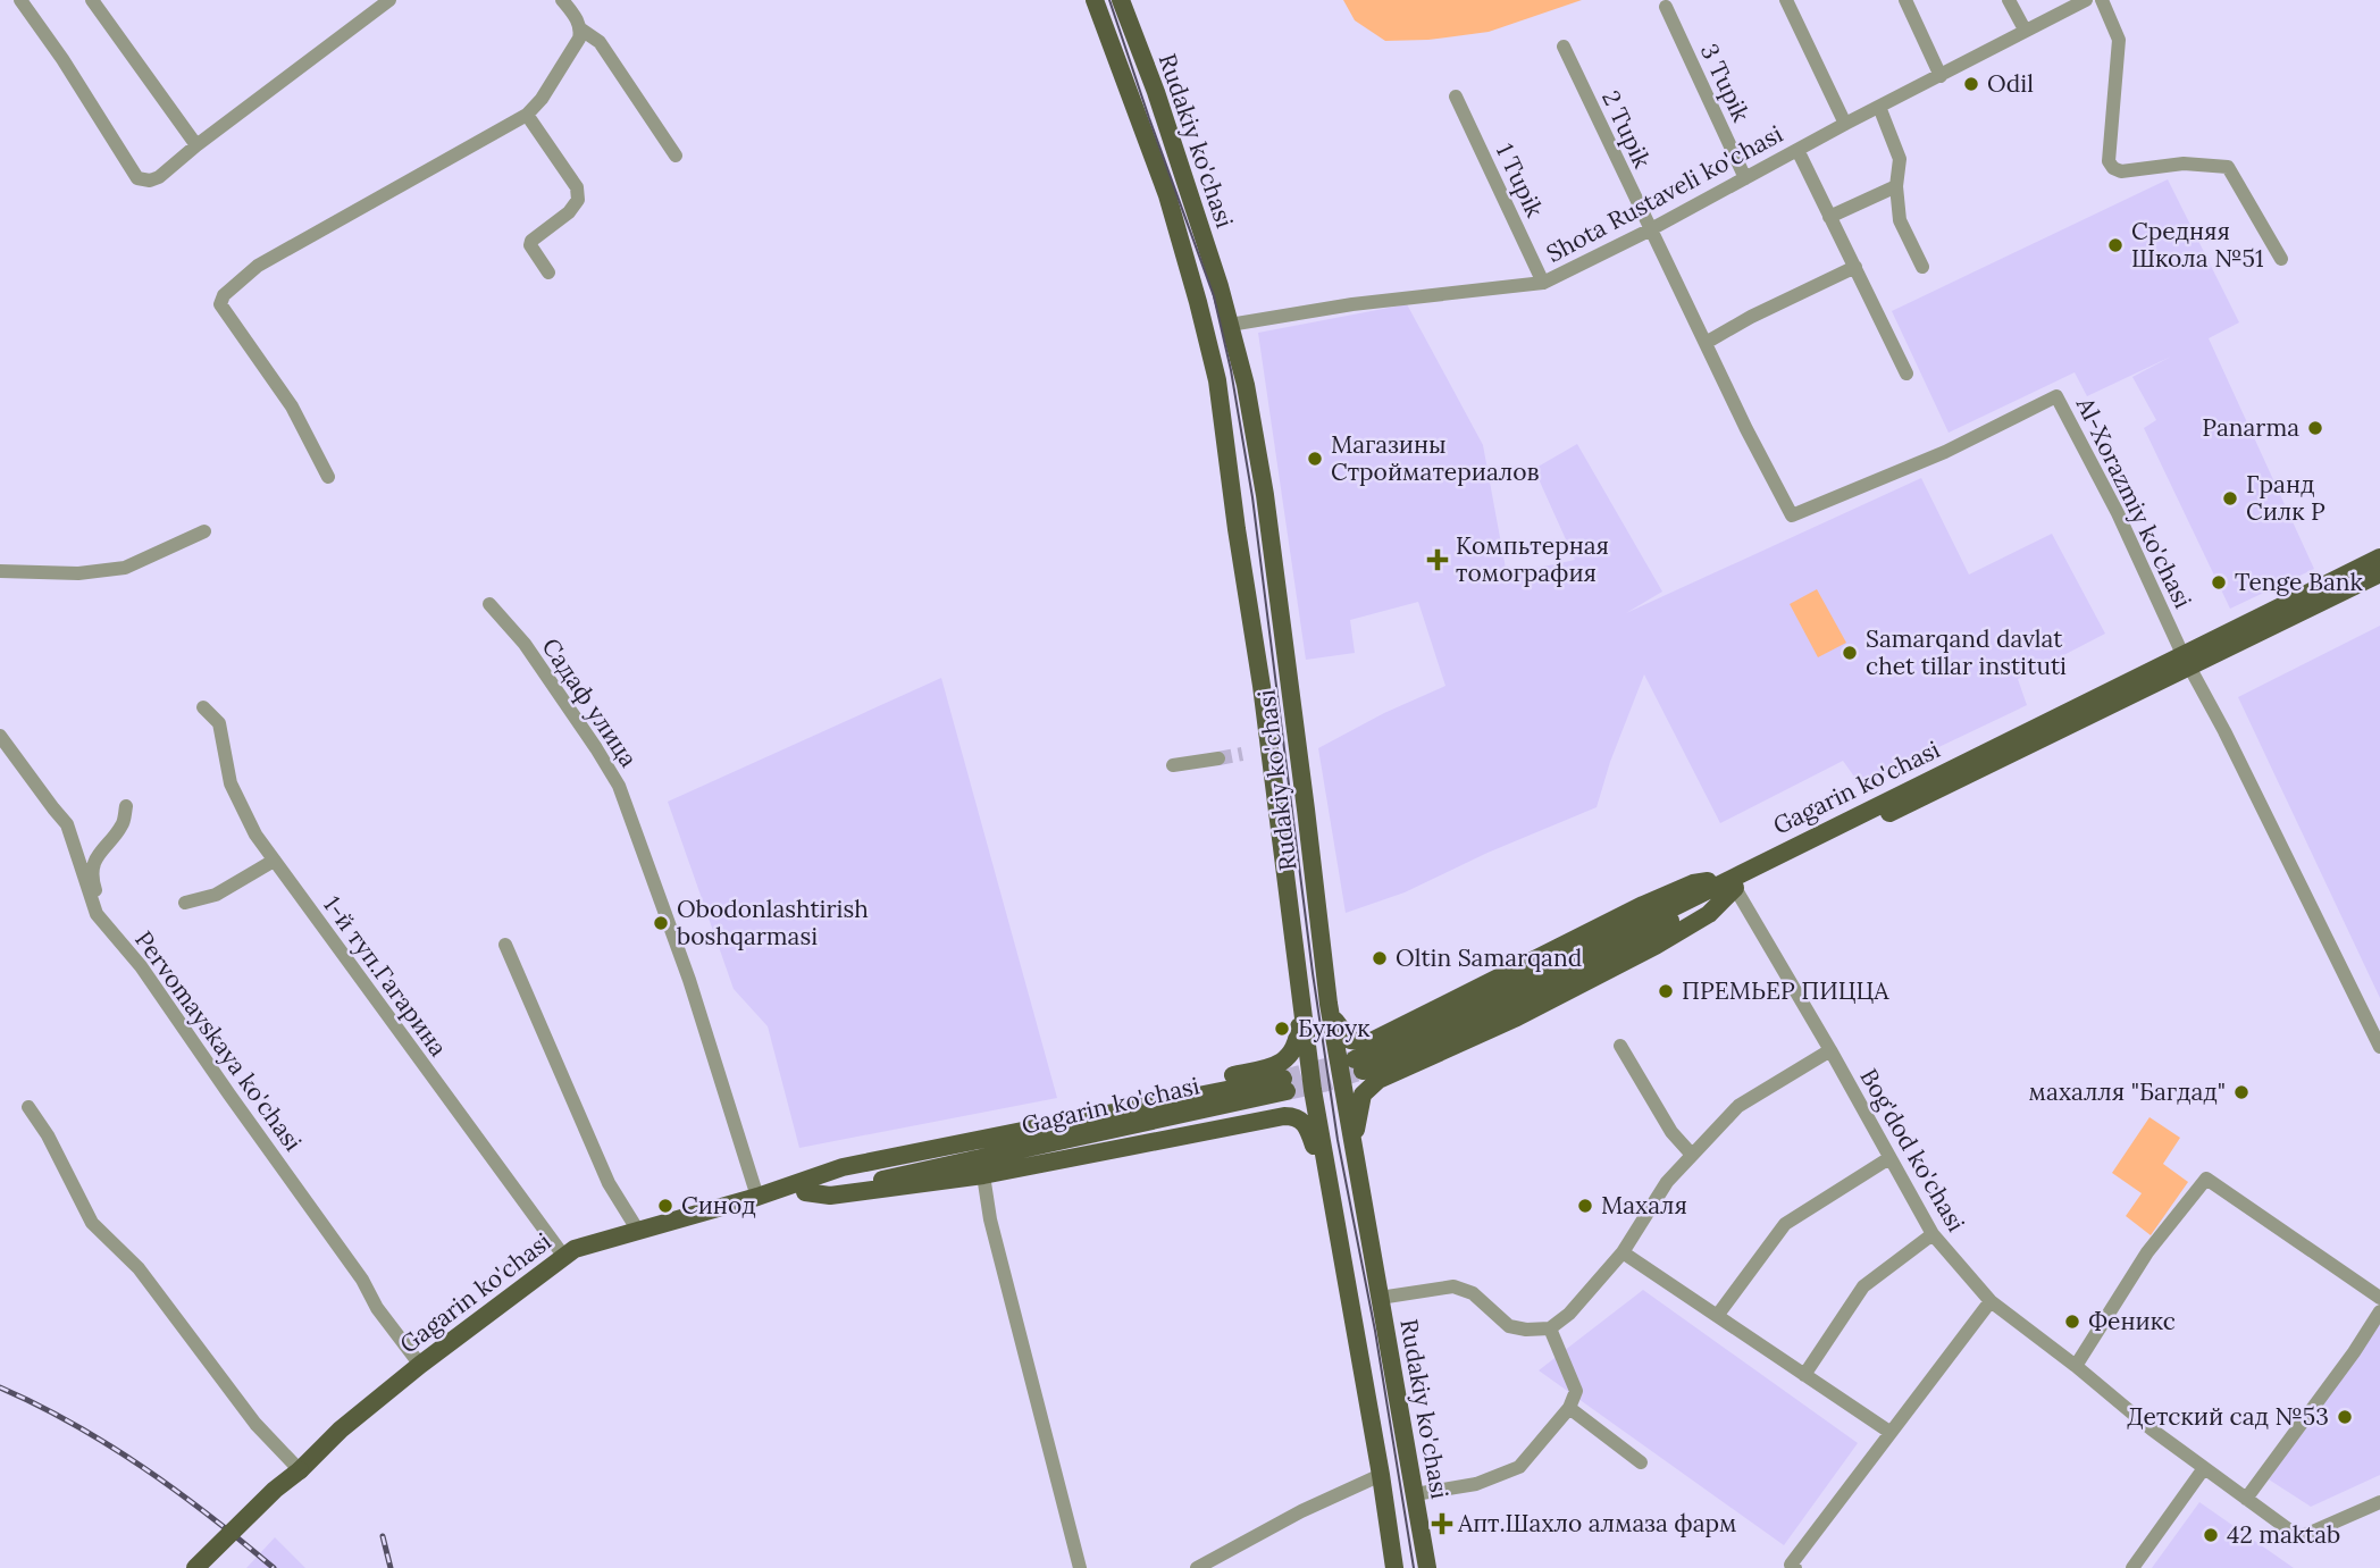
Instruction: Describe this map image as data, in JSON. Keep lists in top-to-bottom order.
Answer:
{
  "streets": {
    "main road": ["Rudakiy ko'chasi", "Gagarin ko'chasi"],
    "street": [
      "3 Tupik",
      "2 Tupik",
      "1 Tupik",
      "Shota Rustaveli ko'chasi",
      "Al-Xorazmiy ko'chasi",
      "Садаф улица",
      "1-й туп.Гагарина",
      "Pervomayskaya ko'chasi",
      "Bog'dod ko'chasi"
    ]
  },
  "crossings": [
    ["3 Tupik", "Shota Rustaveli ko'chasi"],
    ["2 Tupik", "Shota Rustaveli ko'chasi"],
    ["2 Tupik", "Al-Xorazmiy ko'chasi"],
    ["Rudakiy ko'chasi", "Shota Rustaveli ko'chasi"],
    ["1 Tupik", "Shota Rustaveli ko'chasi"],
    ["Shota Rustaveli ko'chasi", "Al-Xorazmiy ko'chasi"],
    ["Al-Xorazmiy ko'chasi", "Gagarin ko'chasi"],
    ["Садаф улица", "Gagarin ko'chasi"],
    ["Gagarin ko'chasi", "1-й туп.Гагарина"],
    ["Gagarin ko'chasi", "Pervomayskaya ko'chasi"],
    ["Gagarin ko'chasi", "Bog'dod ko'chasi"]
  ],
  "places": {
    "other": [
      "Оdil",
      "Средняя Школа №51",
      "Panarma",
      "Магазины Стройматериалов",
      "Гранд Силк Р",
      "Tenge Bank",
      "Samarqand davlat chet tillar instituti",
      "Obodonlashtirish boshqarmasi",
      "Oltin Samarqand",
      "ПРЕМЬЕР ПИЦЦА",
      "Буюук",
      "махалля \"Багдад\"",
      "Синод",
      "Махаля",
      "Феникс",
      "Детский сад №53",
      "42 maktab"
    ],
    "health": ["Компьтерная томография", "Апт.Шахло алмаза фарм"]
  }
}
